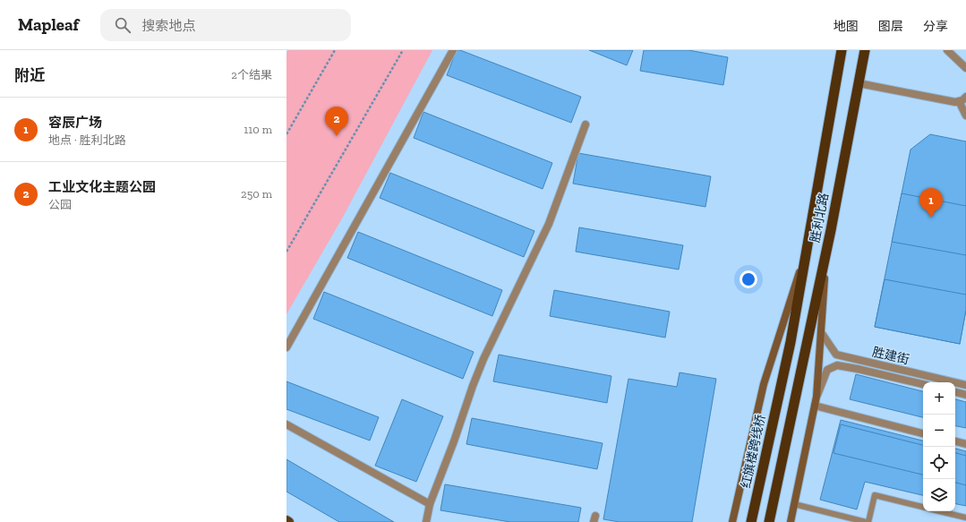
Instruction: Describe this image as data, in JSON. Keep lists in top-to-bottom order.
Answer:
{
  "streets": {
    "highway": ["胜利北路", "红旗楼跨线桥"],
    "street": ["胜建街"]
  },
  "crossings": [
    ["胜利北路", "红旗楼跨线桥"]
  ],
  "page": {
    "header": "Mapleaf",
    "search": "搜索地点",
    "nav": ["地图", "图层", "分享"],
    "heading": ["附近", "2个结果"],
    "list": [
      {
        "mark": "1",
        "name": "容辰广场",
        "note": "地点 · 胜利北路",
        "value": "110 m"
      },
      {
        "mark": "2",
        "name": "工业文化主题公园",
        "note": "公园",
        "value": "250 m"
      }
    ],
    "pins": ["2", "1"],
    "map_buttons": ["+", "−"]
  }
}
